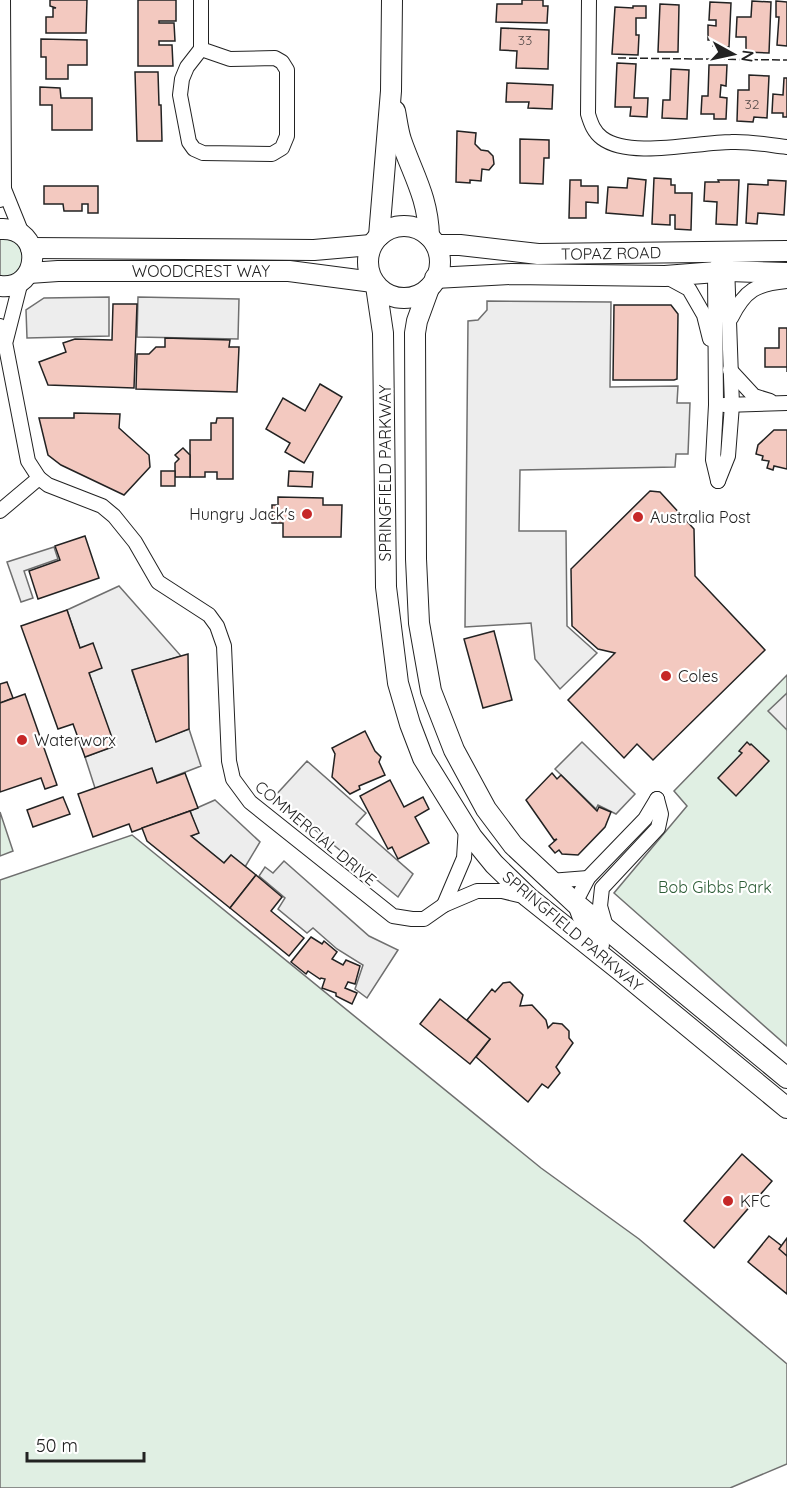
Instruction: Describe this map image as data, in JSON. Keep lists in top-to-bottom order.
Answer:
{
  "streets": {
    "main road": ["TOPAZ ROAD", "WOODCREST WAY", "SPRINGFIELD PARKWAY"],
    "street": ["COMMERCIAL DRIVE"]
  },
  "crossings": [
    ["TOPAZ ROAD", "WOODCREST WAY"],
    ["TOPAZ ROAD", "SPRINGFIELD PARKWAY"],
    ["WOODCREST WAY", "SPRINGFIELD PARKWAY"],
    ["SPRINGFIELD PARKWAY", "COMMERCIAL DRIVE"]
  ],
  "parks": ["Bob Gibbs Park"],
  "places": [
    "Hungry Jack's",
    "Australia Post",
    "Coles",
    "Waterworx",
    "KFC"
  ],
  "house_numbers": ["33", "32"],
  "scale_bar": "50 m",
  "north": "right"
}
